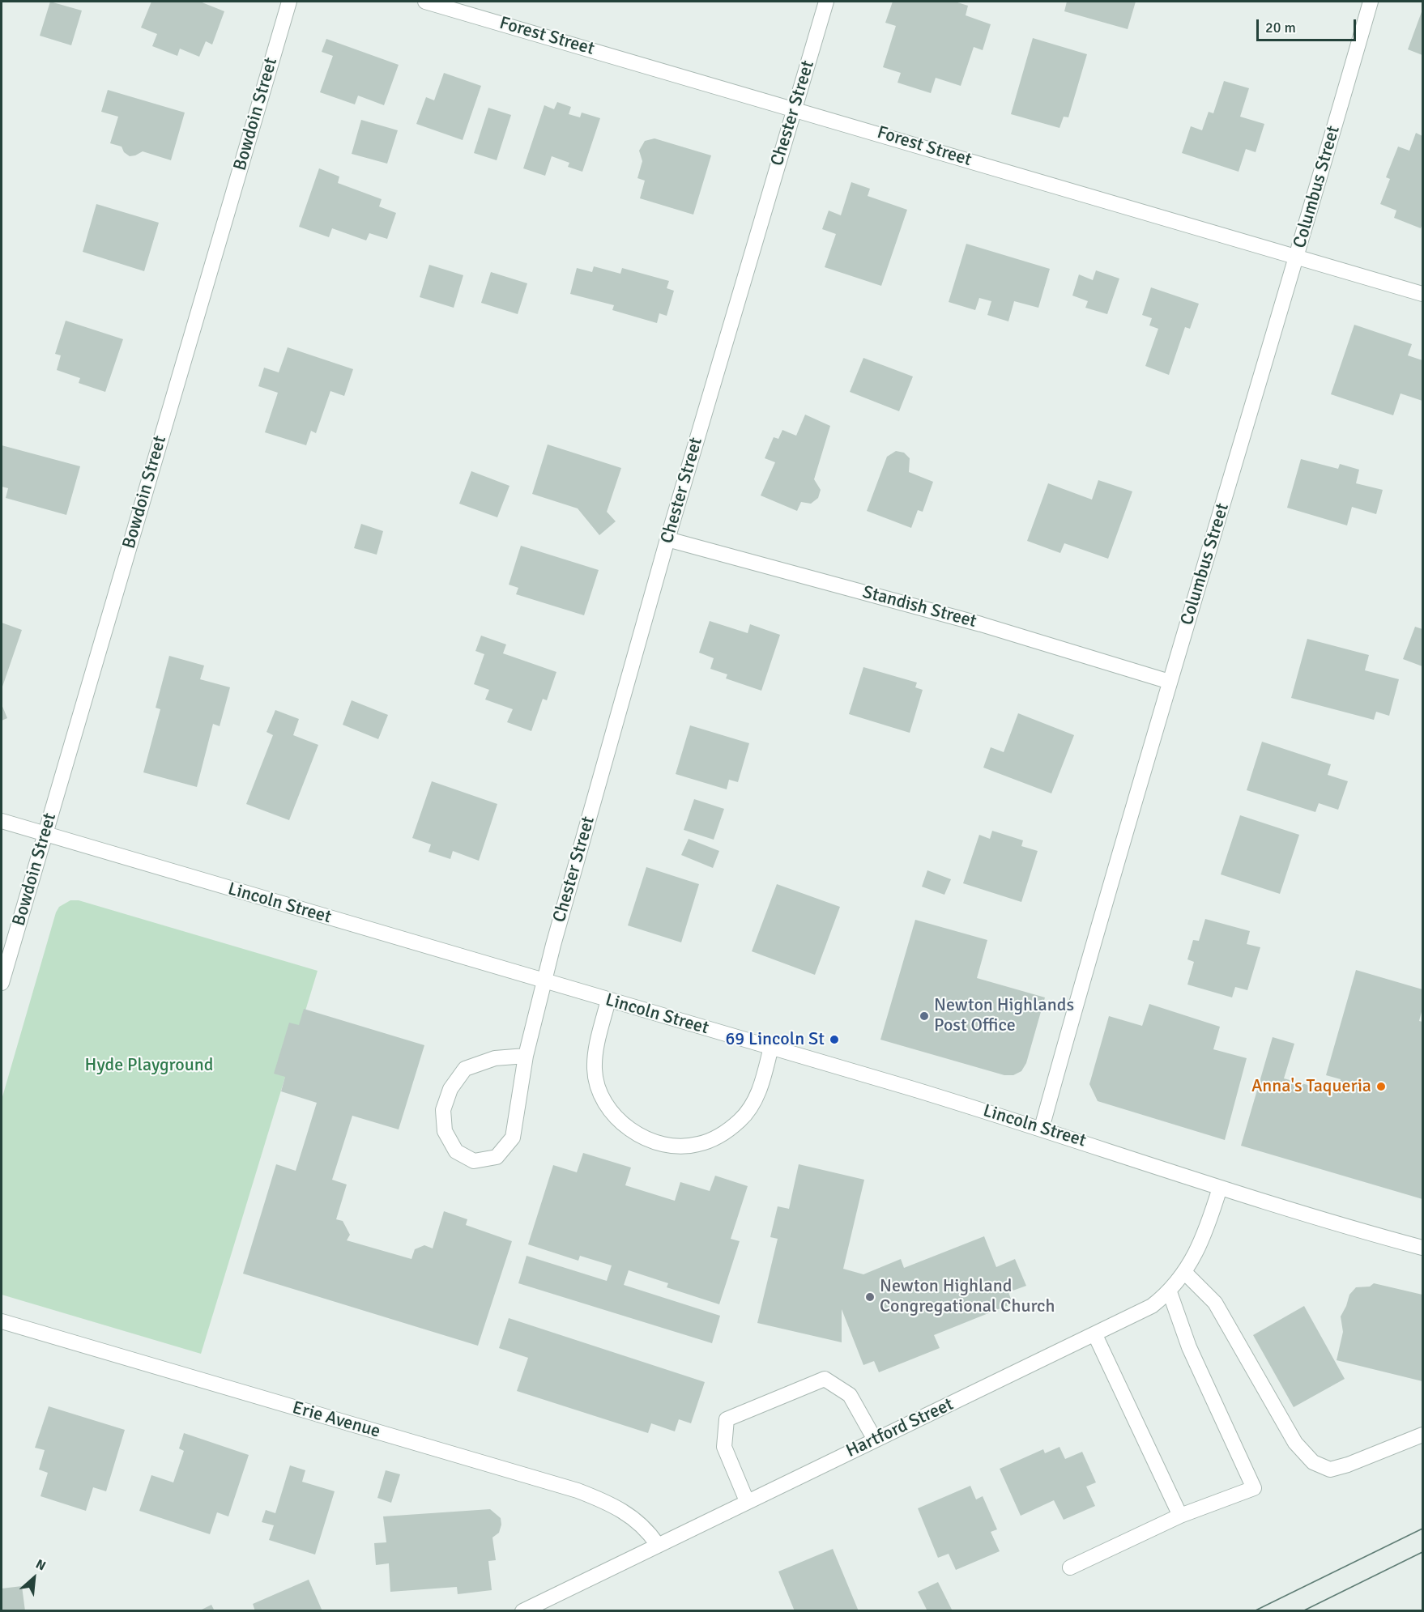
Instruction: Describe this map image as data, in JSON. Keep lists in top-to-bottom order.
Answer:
{
  "streets": {
    "street": [
      "Forest Street",
      "Chester Street",
      "Bowdoin Street",
      "Columbus Street",
      "Standish Street",
      "Lincoln Street",
      "Erie Avenue",
      "Hartford Street"
    ]
  },
  "crossings": [
    ["Forest Street", "Chester Street"],
    ["Forest Street", "Columbus Street"],
    ["Chester Street", "Standish Street"],
    ["Chester Street", "Lincoln Street"],
    ["Bowdoin Street", "Lincoln Street"],
    ["Columbus Street", "Standish Street"],
    ["Columbus Street", "Lincoln Street"],
    ["Lincoln Street", "Hartford Street"],
    ["Erie Avenue", "Hartford Street"]
  ],
  "parks": ["Hyde Playground"],
  "places": [
    "Newton Highlands Post Office",
    "69 Lincoln St",
    "Anna's Taqueria",
    "Newton Highland Congregational Church"
  ],
  "scale_bar": "20 m",
  "north": "top right"
}
